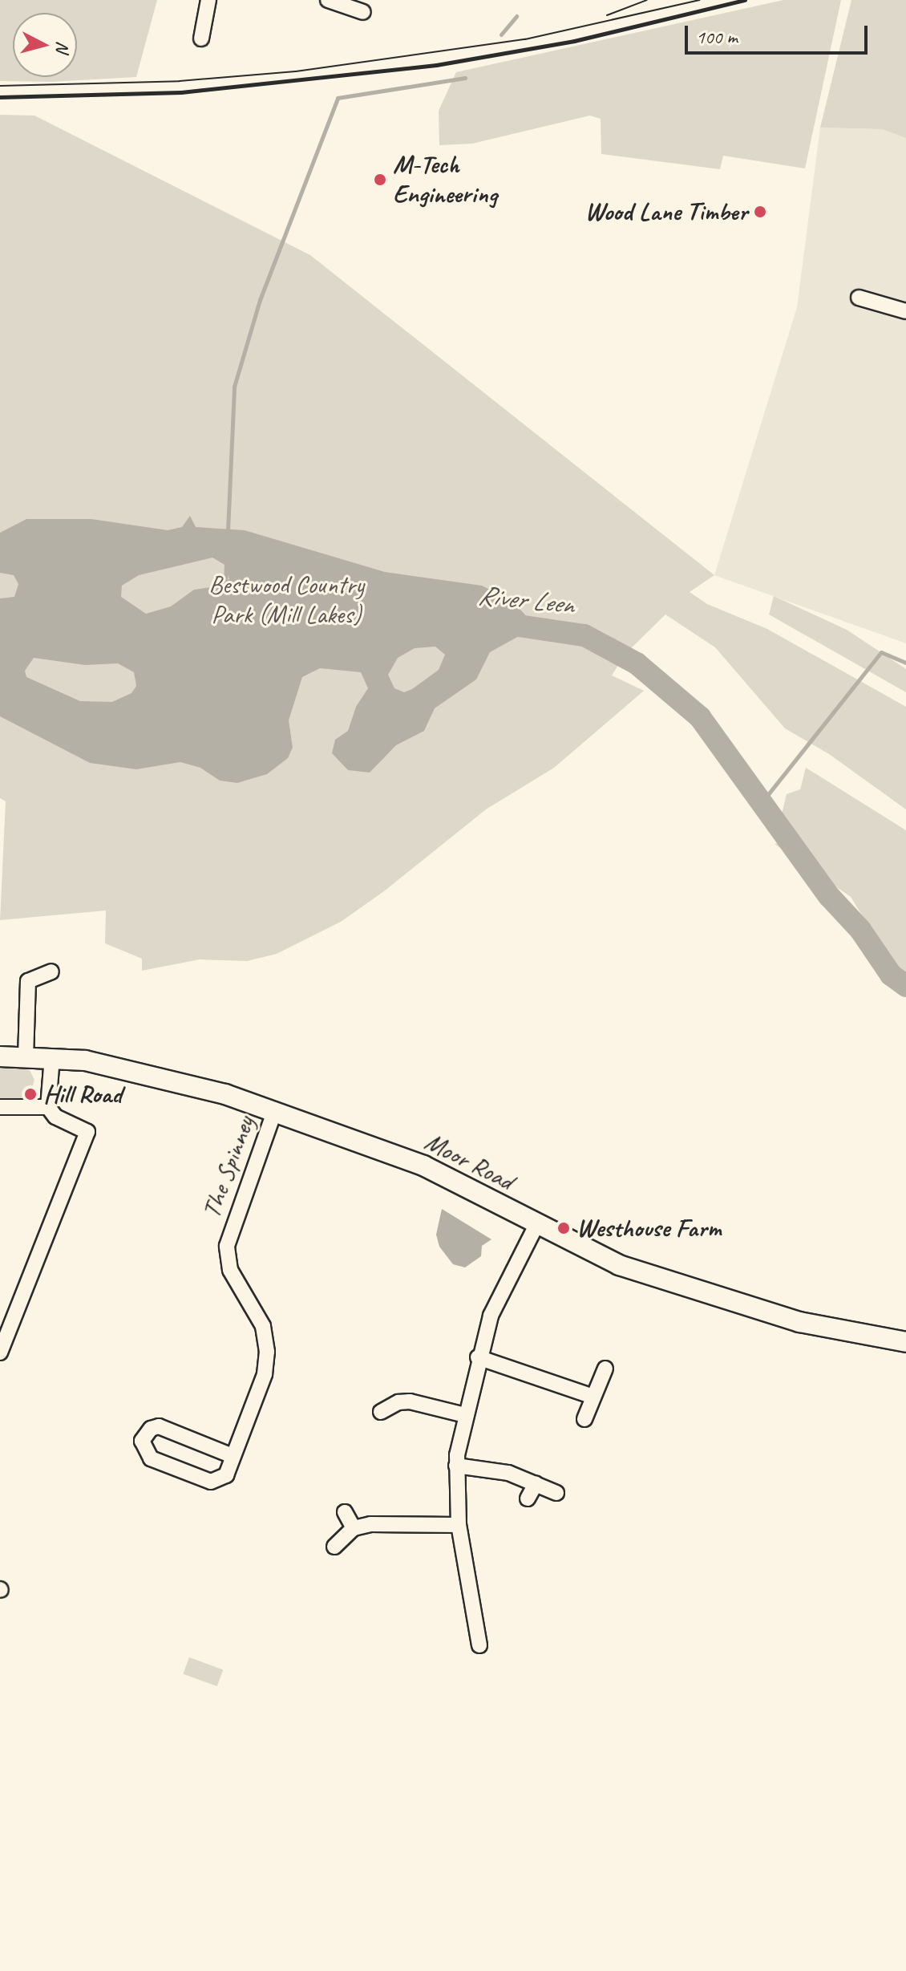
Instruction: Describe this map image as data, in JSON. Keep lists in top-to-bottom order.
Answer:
{
  "streets": {
    "main road": ["Moor Road"],
    "street": ["The Spinney"]
  },
  "crossings": [
    ["Moor Road", "The Spinney"]
  ],
  "water": ["River Leen"],
  "parks": ["Bestwood Country Park (Mill Lakes)"],
  "places": [
    "M-Tech Engineering",
    "Wood Lane Timber",
    "Hill Road",
    "Westhouse Farm"
  ],
  "scale_bar": "100 m",
  "north": "right"
}
